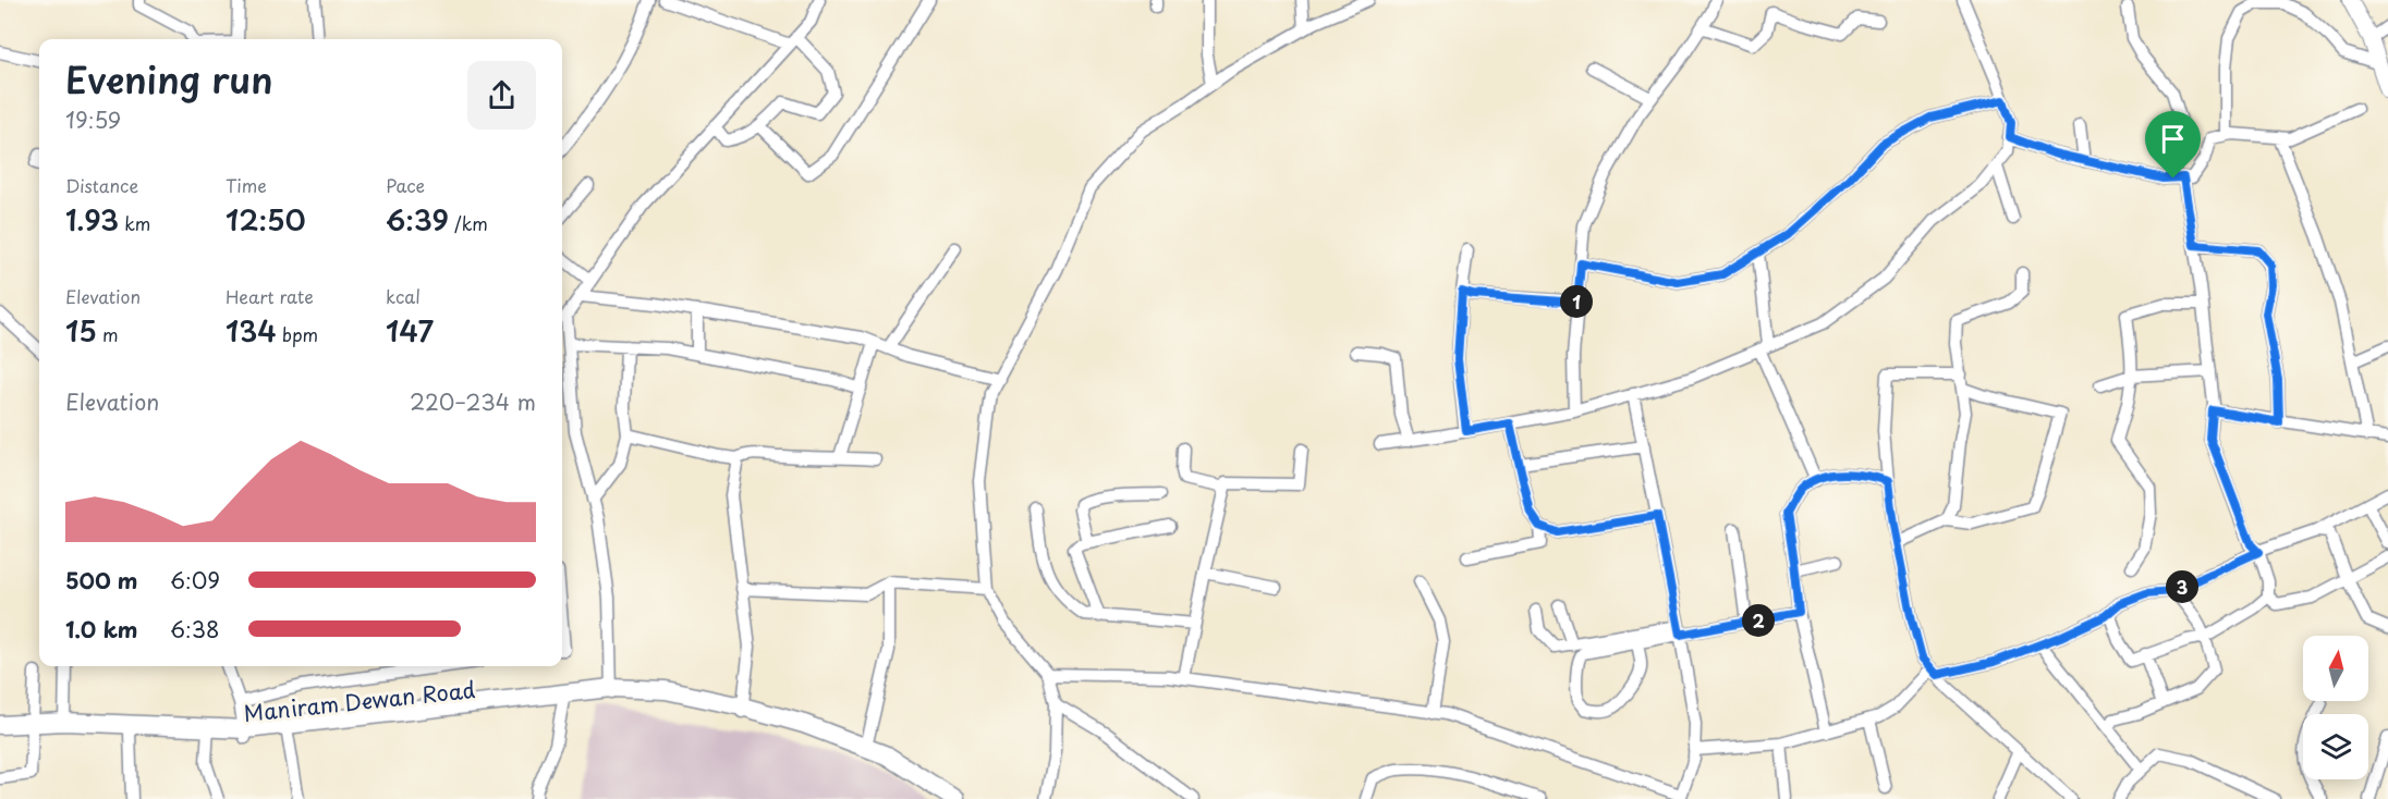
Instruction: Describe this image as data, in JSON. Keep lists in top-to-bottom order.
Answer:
{
  "streets": {
    "main road": ["Maniram Dewan Road"]
  },
  "north": "top",
  "page": {
    "heading": ["Evening run", "19:59"],
    "stats": [
      ["Distance", "1.93 km"],
      ["Time", "12:50"],
      ["Pace", "6:39 /km"],
      ["Elevation", "15 m"],
      ["Heart rate", "134 bpm"],
      ["kcal", "147"]
    ],
    "pins": ["1", "3", "2"],
    "chart": ["Elevation", "220–234 m"],
    "list": [
      {
        "name": "500 m",
        "note": "6:09"
      },
      {
        "name": "1.0 km",
        "note": "6:38"
      }
    ]
  }
}
